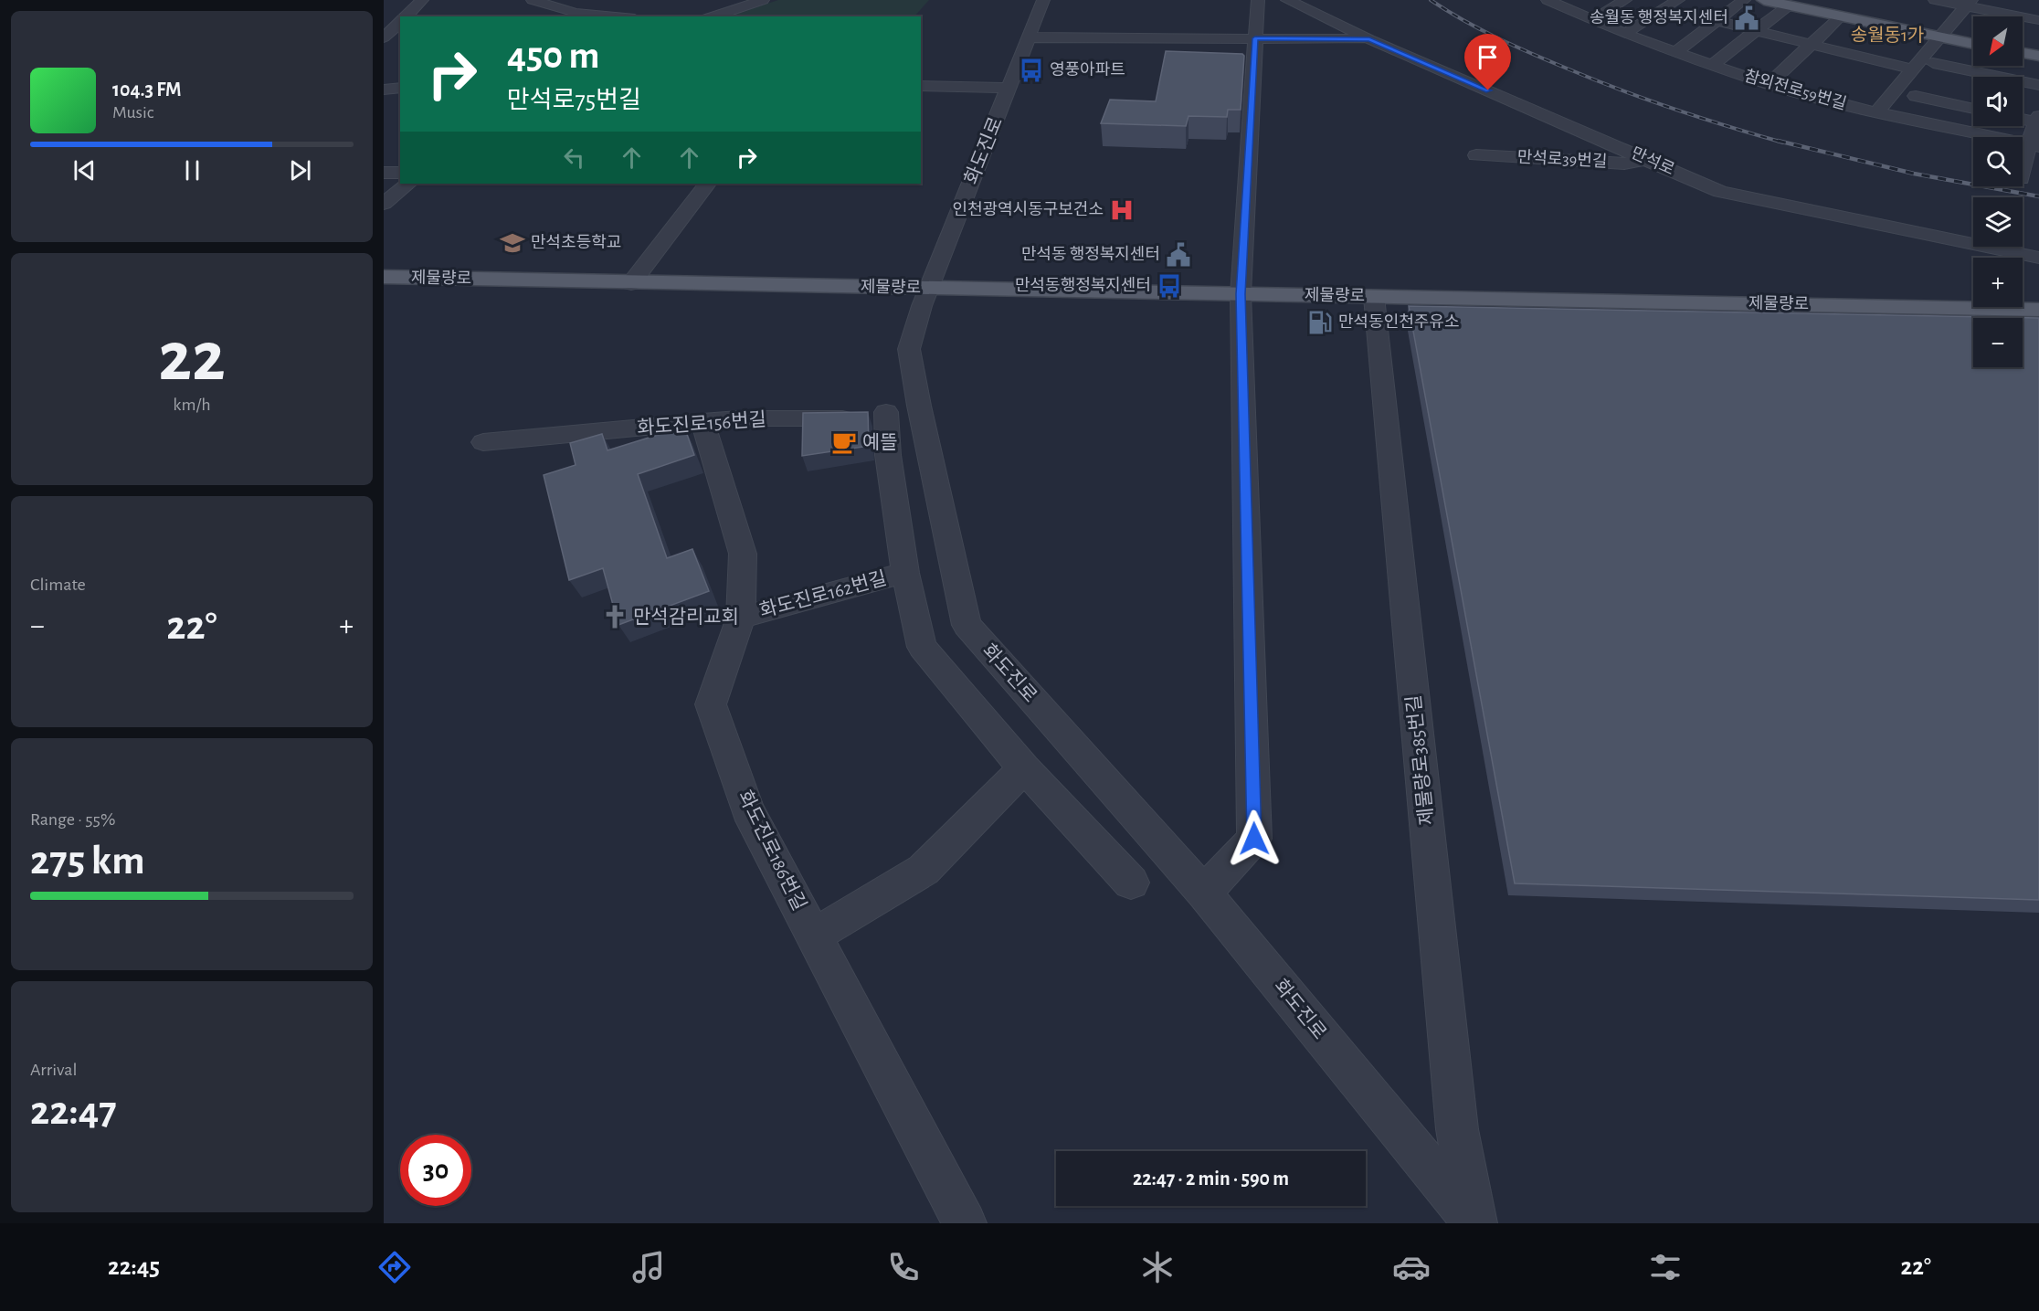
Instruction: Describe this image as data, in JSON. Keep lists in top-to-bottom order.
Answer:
{
  "streets": {
    "main road": ["제물량로"],
    "street": [
      "참외전로59번길",
      "화도진로",
      "만석로39번길",
      "만석로",
      "화도진로156번길",
      "화도진로162번길",
      "제물량로385번길",
      "화도진로186번길"
    ]
  },
  "crossings": [
    ["화도진로", "제물량로"],
    ["화도진로", "화도진로156번길"],
    ["화도진로", "제물량로385번길"],
    ["만석로39번길", "만석로"],
    ["제물량로", "제물량로385번길"],
    ["화도진로156번길", "화도진로186번길"],
    ["화도진로162번길", "화도진로186번길"]
  ],
  "districts": ["송월동1가"],
  "places": {
    "public building": ["송월동 행정복지센터", "만석동 행정복지센터"],
    "bus stop": ["영풍아파트", "만석동행정복지센터"],
    "hospital": ["인천광역시동구보건소"],
    "school or university": ["만석초등학교"],
    "fuel station": ["만석동인천주유소"],
    "cafe": ["예뜰"],
    "church": ["만석감리교회"]
  },
  "north": "bottom left",
  "page": {
    "map_buttons": ["+", "−"],
    "turn": ["450 m", "만석로75번길"],
    "song": ["104.3 FM", "Music"],
    "tile": [
      ["22", "km/h"],
      "Climate",
      ["Range · 55%", "275 km"],
      ["Arrival", "22:47"]
    ],
    "heat": ["−", "22°", "+"],
    "limit": "30",
    "trip": "22:47 · 2 min · 590 m",
    "tabs": ["22:45", "22°"]
  }
}
